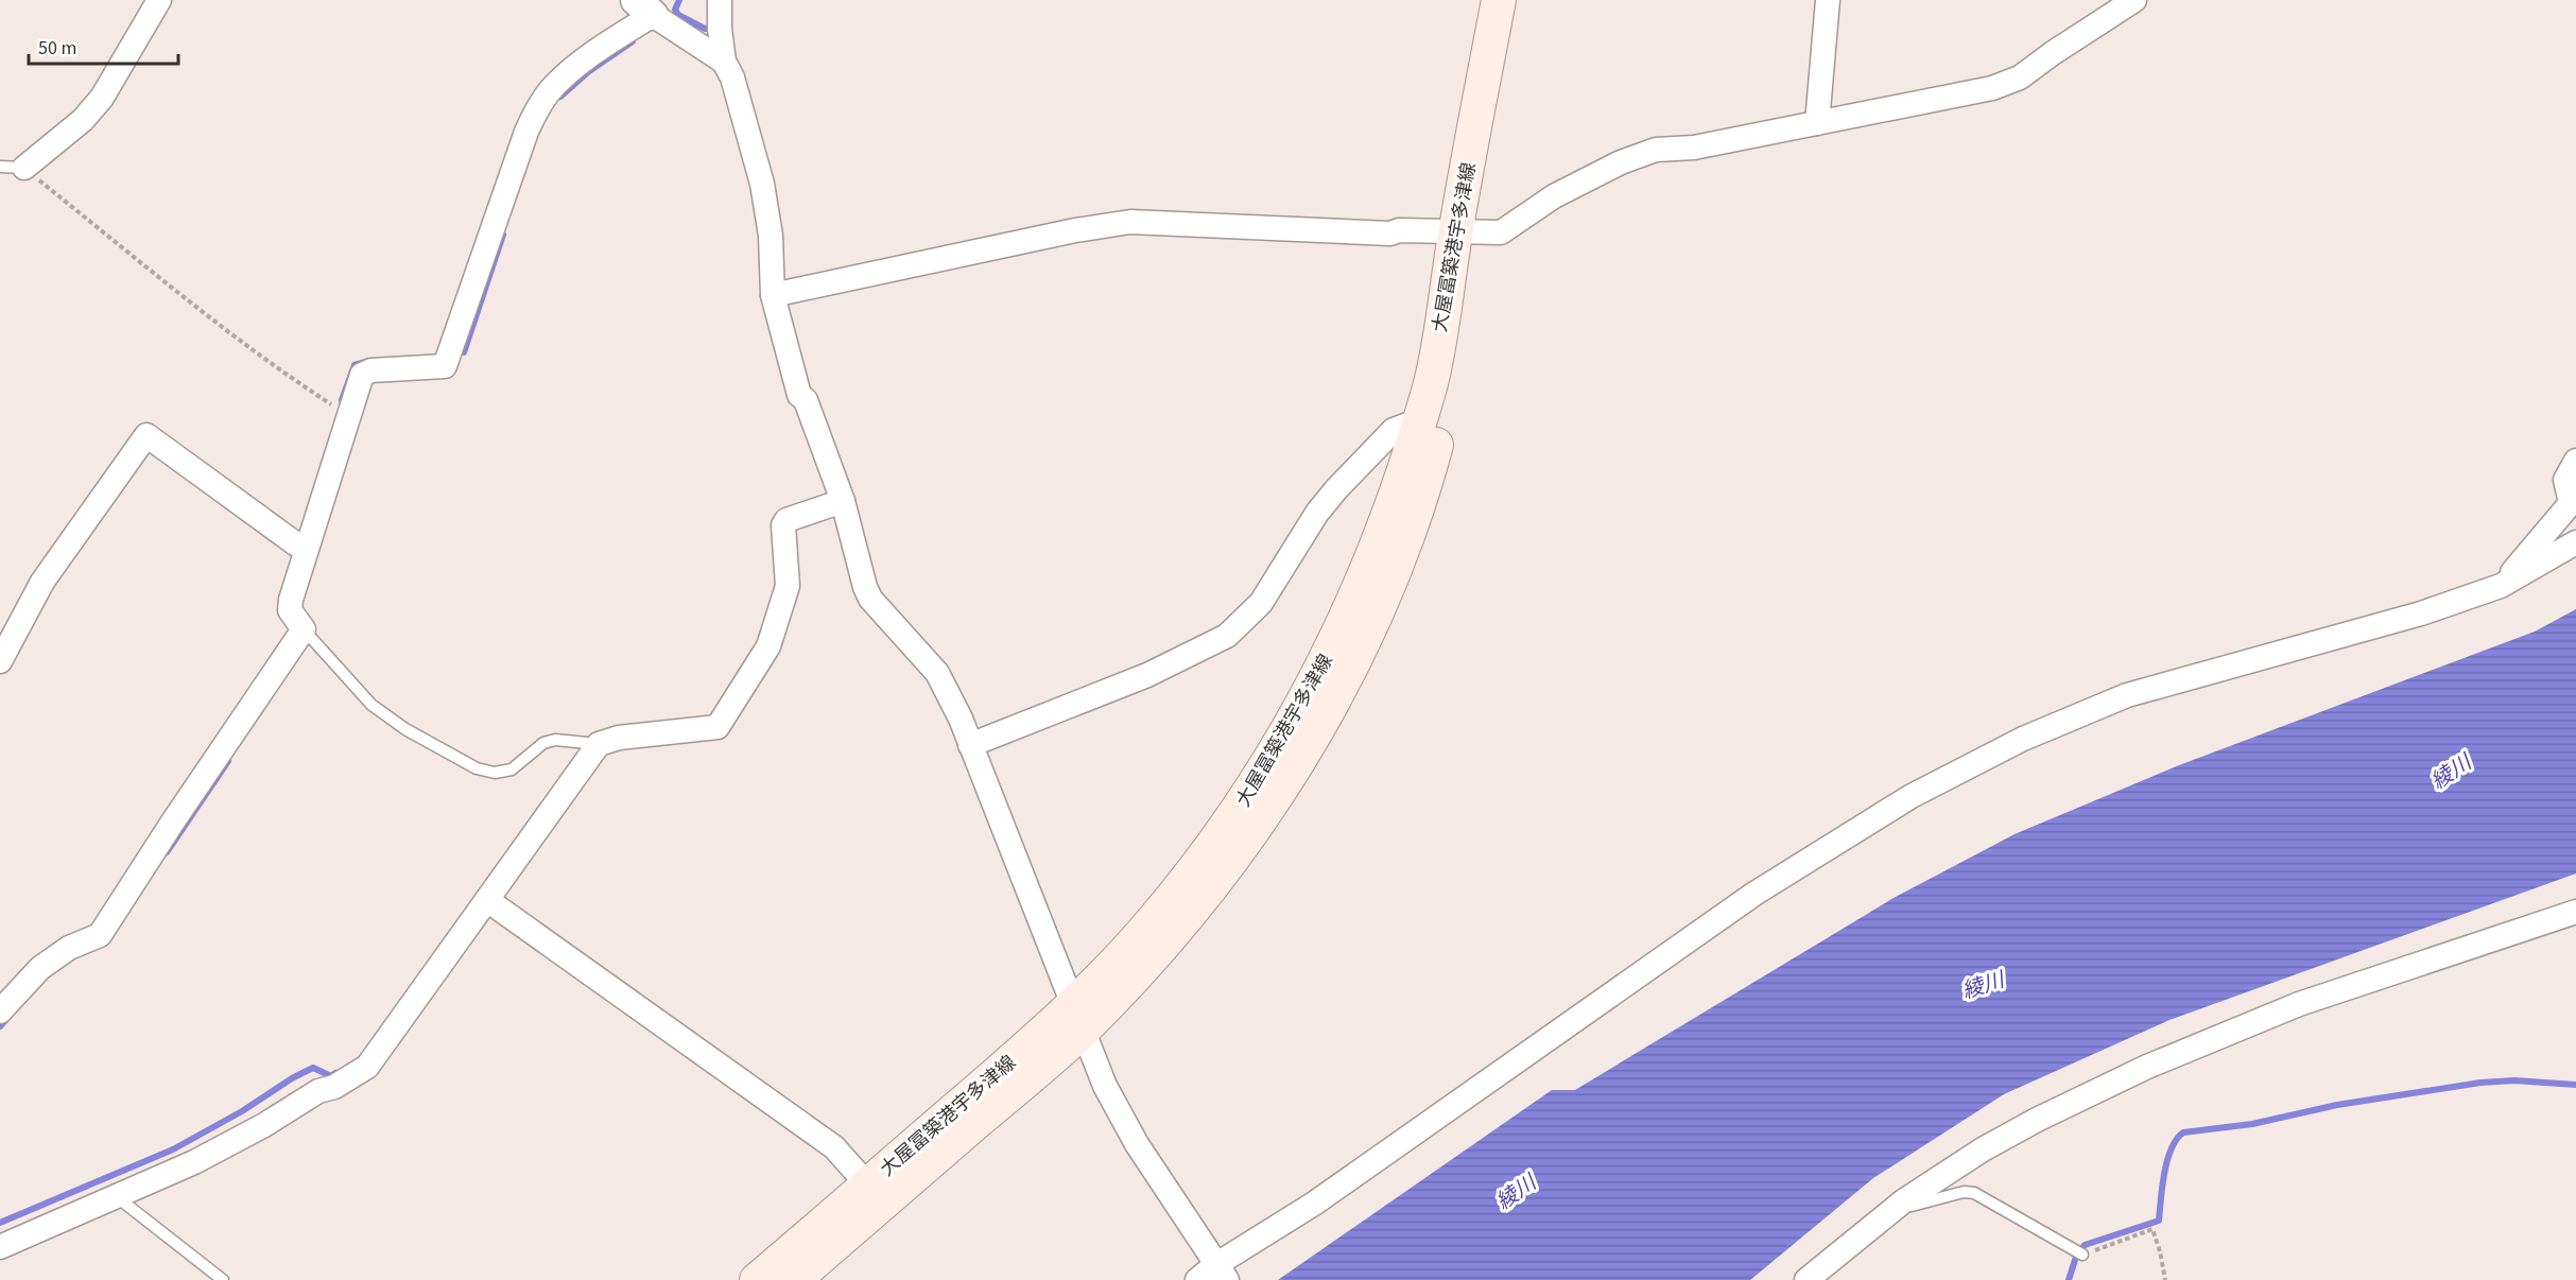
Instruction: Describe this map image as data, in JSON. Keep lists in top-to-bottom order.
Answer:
{
  "streets": {
    "main road": ["大屋冨築港宇多津線"]
  },
  "water": ["綾川"],
  "scale_bar": "50 m"
}
